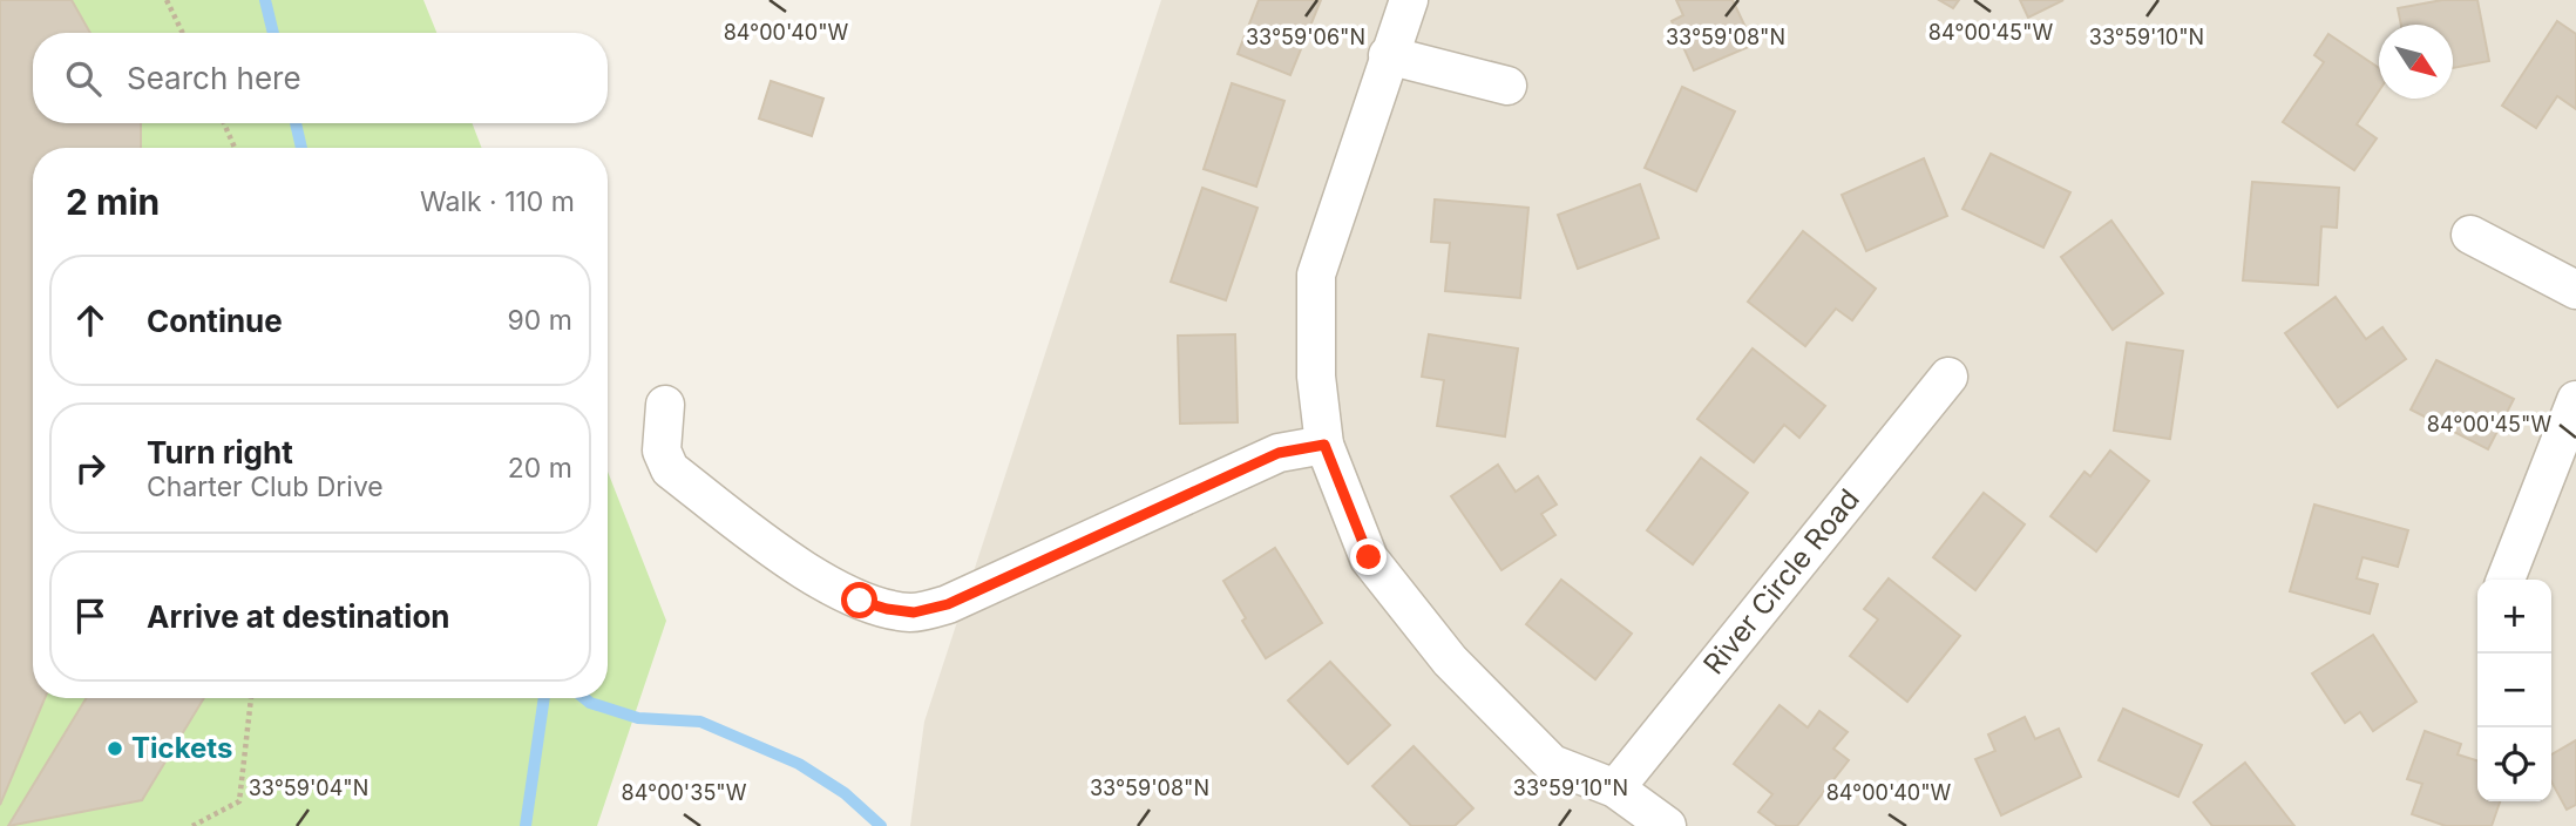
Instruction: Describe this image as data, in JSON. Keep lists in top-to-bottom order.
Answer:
{
  "streets": {
    "street": ["River Circle Road"]
  },
  "places": ["Tickets"],
  "north": "bottom right",
  "page": {
    "search": "Search here",
    "heading": ["2 min", "Walk · 110 m"],
    "list": [
      ["Continue", "90 m"],
      ["Turn right", "Charter Club Drive", "20 m"],
      "Arrive at destination"
    ],
    "map_buttons": ["+", "−"]
  },
  "coordinates": [
    "84°00'40\"W",
    "84°00'45\"W",
    "33°59'06\"N",
    "33°59'08\"N",
    "33°59'10\"N",
    "33°59'04\"N",
    "84°00'35\"W"
  ]
}
